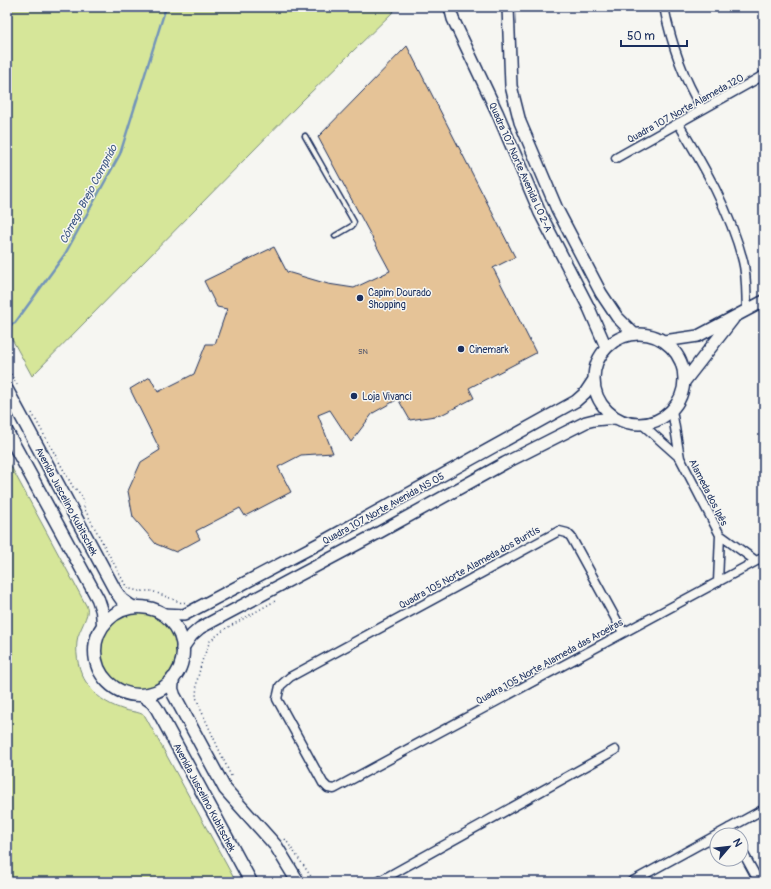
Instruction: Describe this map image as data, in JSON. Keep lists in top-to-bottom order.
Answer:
{
  "streets": {
    "main road": ["Avenida Juscelino Kubitschek"],
    "street": [
      "Quadra 107 Norte Alameda 120",
      "Quadra 107 Norte Avenida LO 2-A",
      "Alameda dos Ipês",
      "Quadra 107 Norte Avenida NS 05",
      "Quadra 105 Norte Alameda dos Buritís",
      "Quadra 105 Norte Alameda das Aroeiras"
    ]
  },
  "crossings": [
    ["Quadra 107 Norte Avenida LO 2-A", "Alameda dos Ipês"],
    ["Quadra 107 Norte Avenida LO 2-A", "Quadra 107 Norte Avenida NS 05"],
    ["Alameda dos Ipês", "Quadra 107 Norte Avenida NS 05"],
    ["Alameda dos Ipês", "Quadra 105 Norte Alameda das Aroeiras"],
    ["Avenida Juscelino Kubitschek", "Quadra 107 Norte Avenida NS 05"],
    ["Quadra 105 Norte Alameda dos Buritís", "Quadra 105 Norte Alameda das Aroeiras"]
  ],
  "water": ["Córrego Brejo Comprido"],
  "places": ["Capim Dourado Shopping", "Cinemark", "Loja Vivanci"],
  "house_numbers": ["SN"],
  "scale_bar": "50 m",
  "north": "top right"
}
